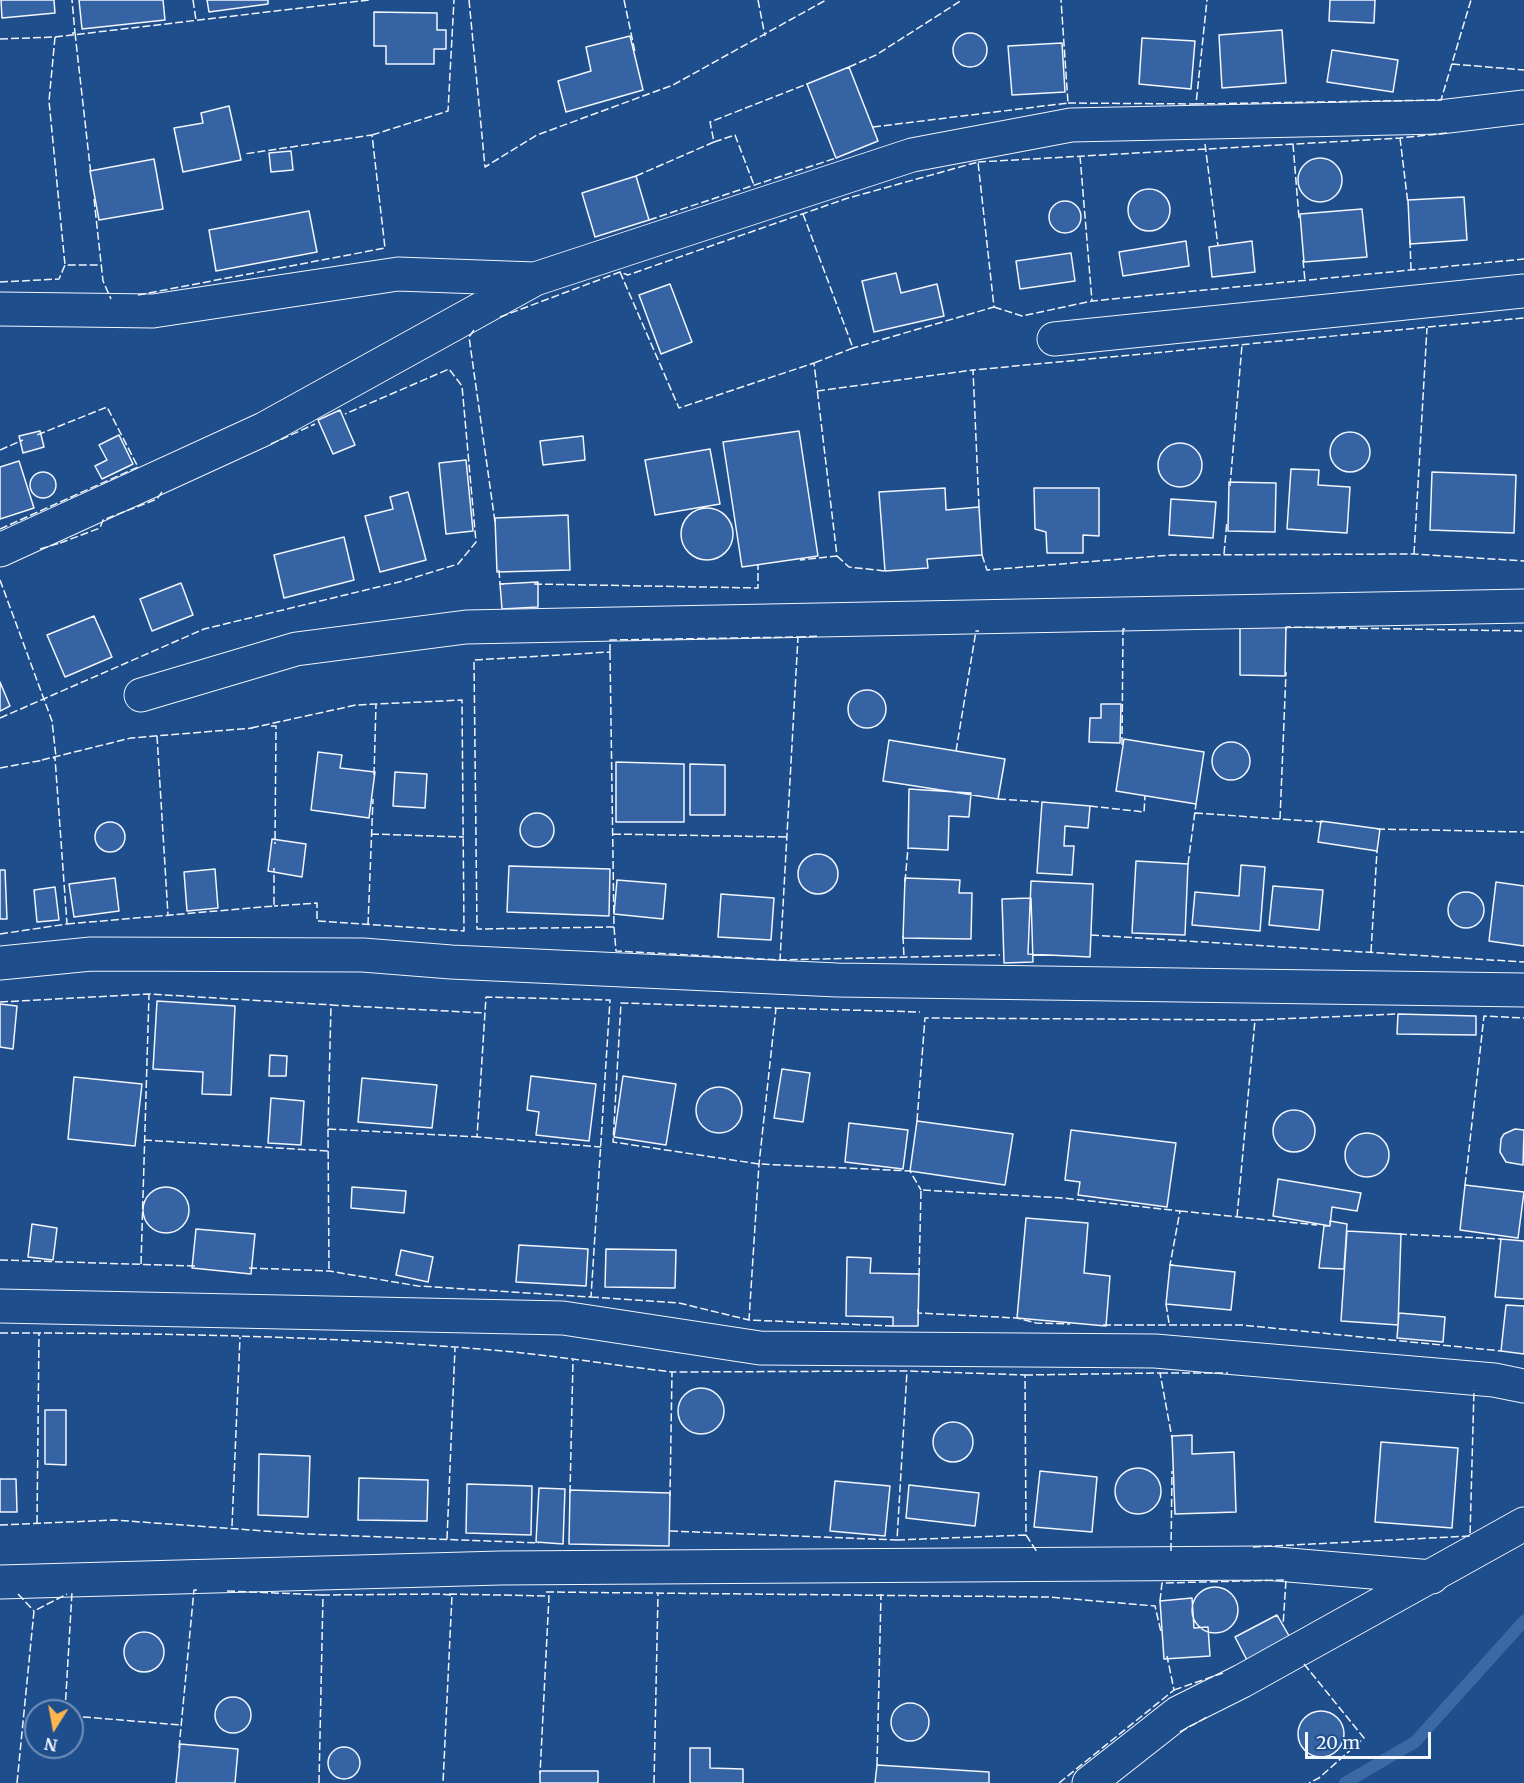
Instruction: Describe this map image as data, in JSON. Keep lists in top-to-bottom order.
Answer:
{
  "scale_bar": "20 m",
  "north": "bottom"
}
